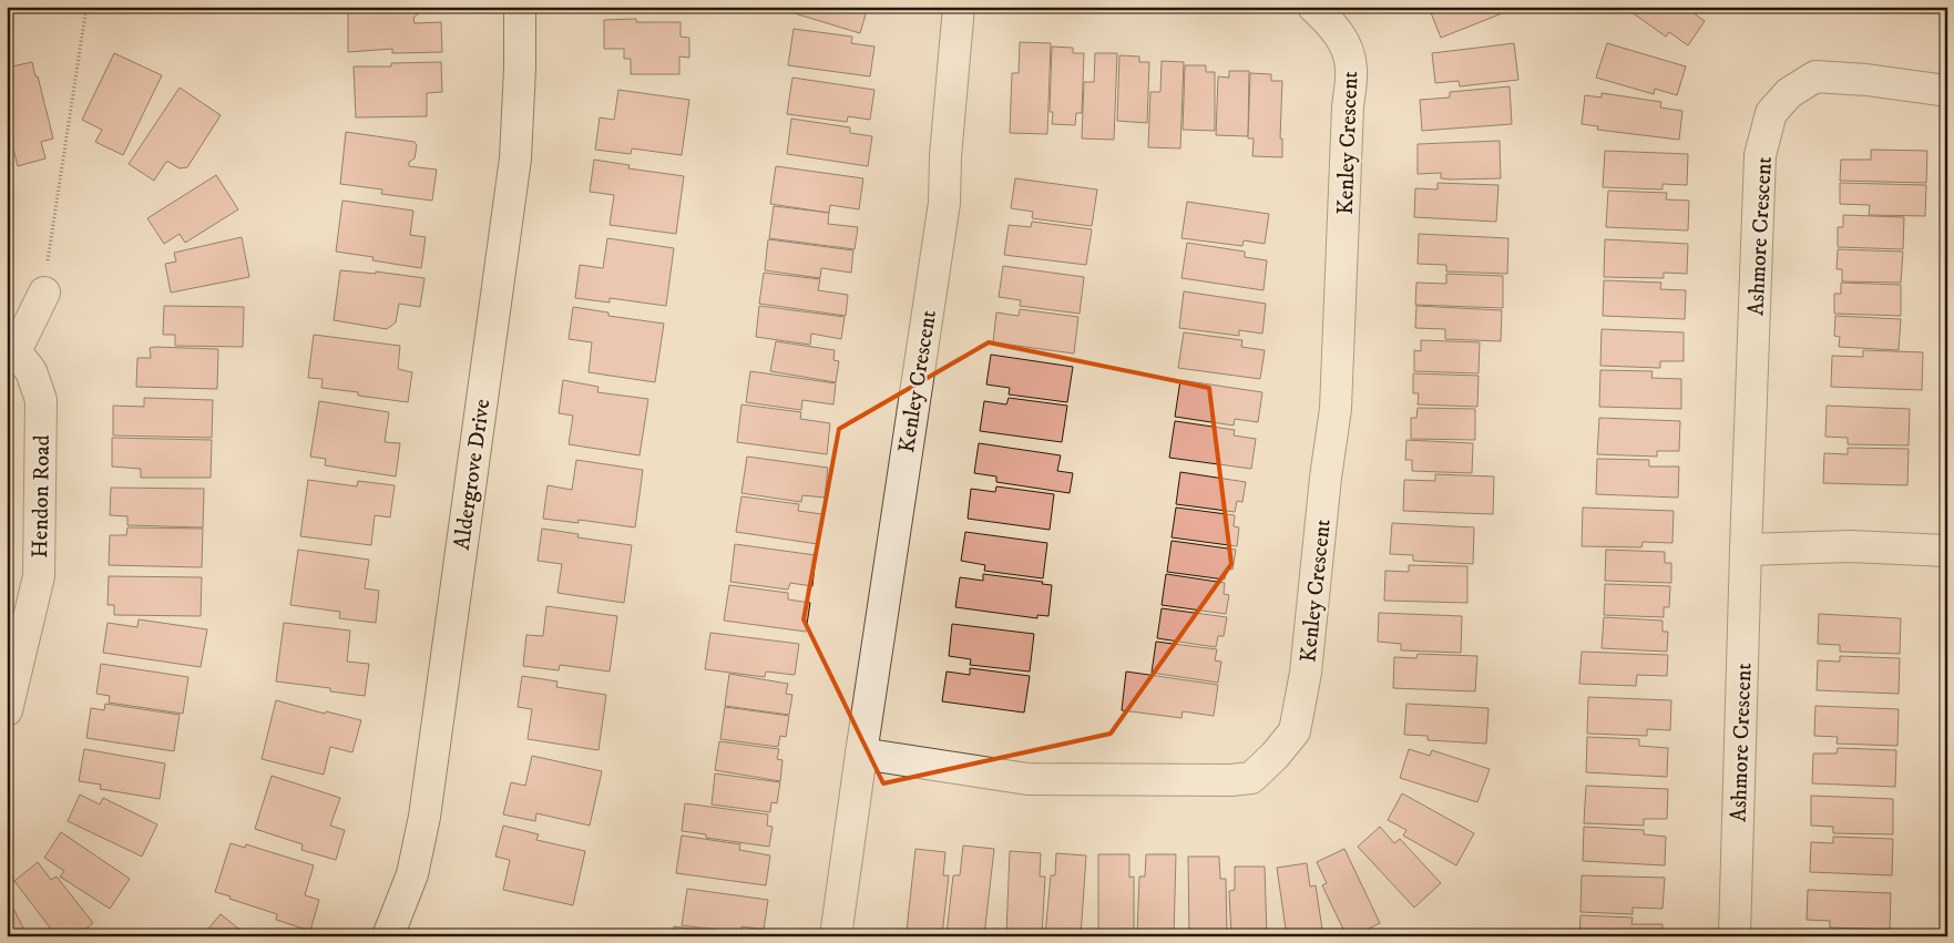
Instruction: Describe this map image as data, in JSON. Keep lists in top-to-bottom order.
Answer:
{
  "streets": {
    "street": [
      "Kenley Crescent",
      "Ashmore Crescent",
      "Aldergrove Drive",
      "Hendon Road"
    ]
  }
}
